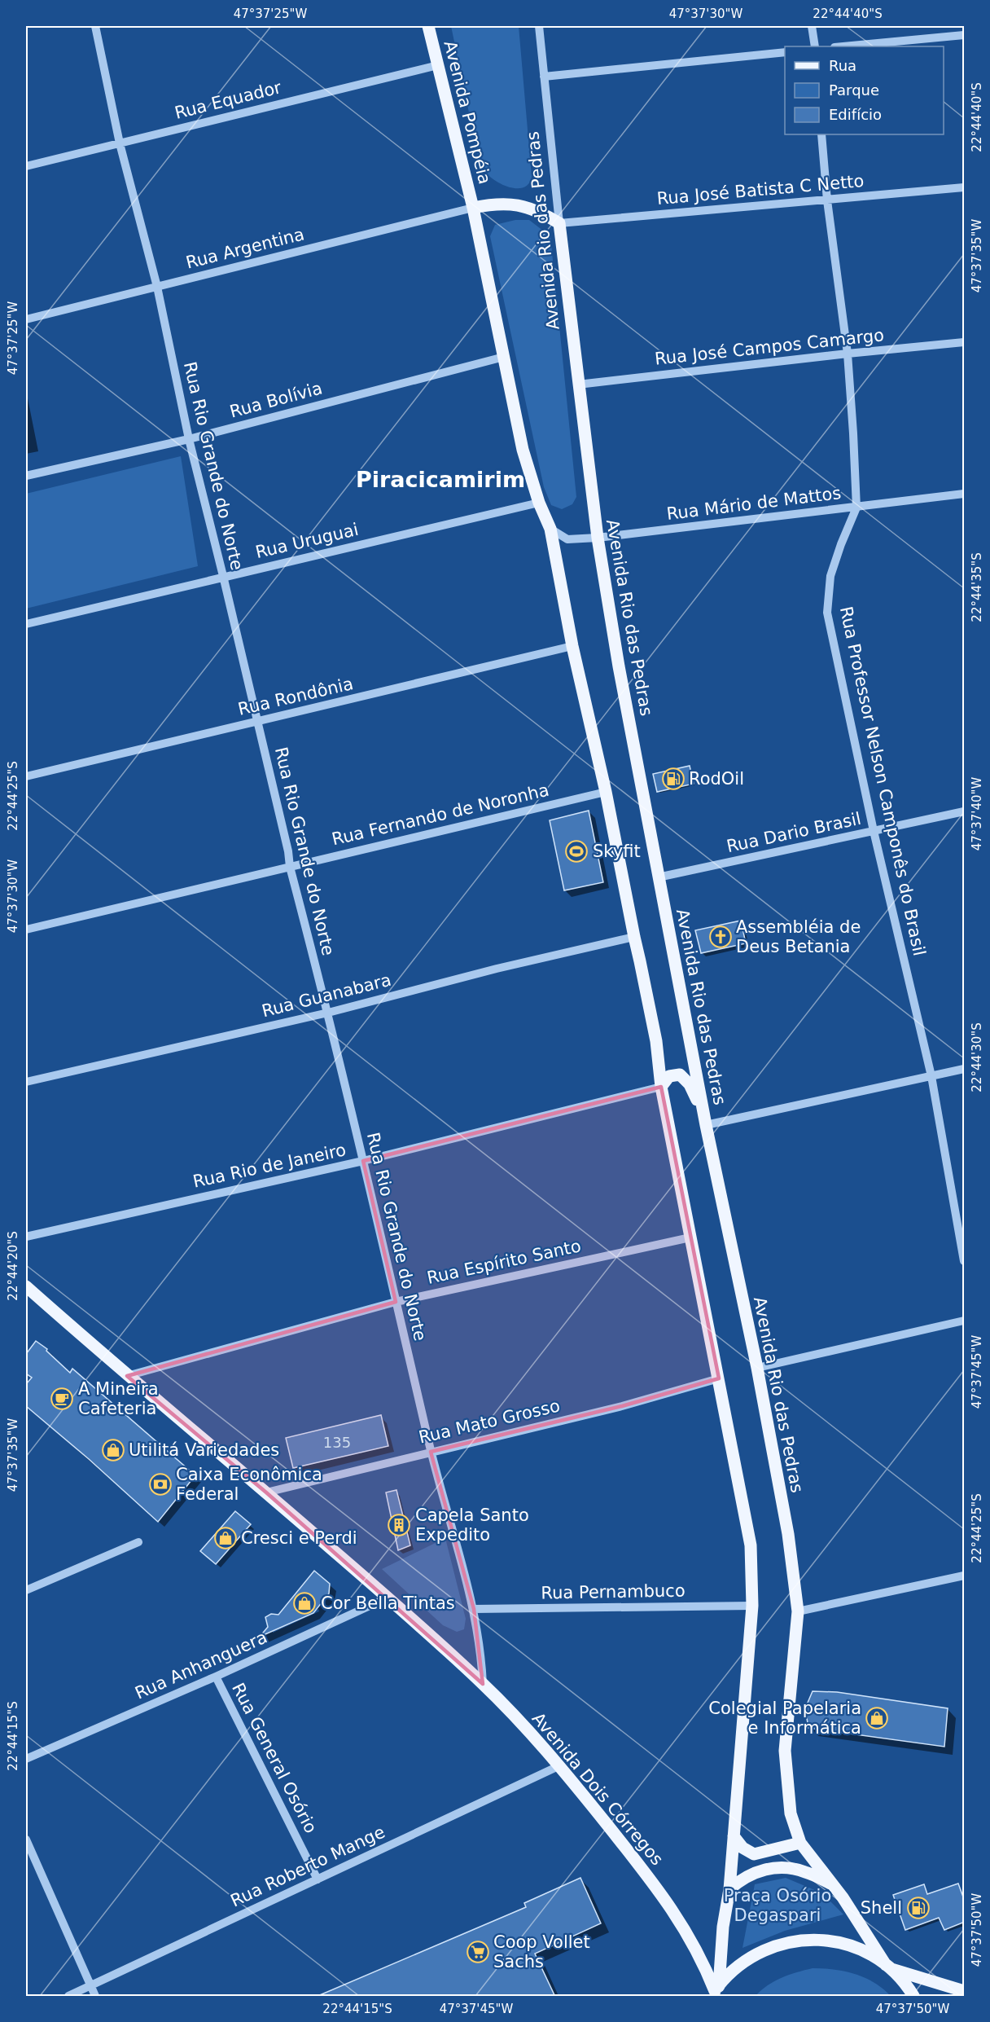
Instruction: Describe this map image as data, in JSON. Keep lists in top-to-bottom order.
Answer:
{
  "streets": {
    "main road": ["Avenida Pompéia", "Avenida Rio das Pedras", "Avenida Dois Córregos"],
    "street": [
      "Rua Equador",
      "Rua José Batista C Netto",
      "Rua Argentina",
      "Rua José Campos Camargo",
      "Rua Bolívia",
      "Rua Rio Grande do Norte",
      "Rua Mário de Mattos",
      "Rua Uruguai",
      "Rua Rondônia",
      "Rua Professor Nelson Camponês do Brasil",
      "Rua Fernando de Noronha",
      "Rua Dario Brasil",
      "Rua Guanabara",
      "Rua Rio de Janeiro",
      "Rua Espírito Santo",
      "Rua Mato Grosso",
      "Rua Pernambuco",
      "Rua Anhanguera",
      "Rua General Osório",
      "Rua Roberto Mange"
    ]
  },
  "crossings": [
    ["Rua Equador", "Avenida Pompéia"],
    ["Rua Equador", "Rua Rio Grande do Norte"],
    ["Avenida Pompéia", "Rua Argentina"],
    ["Rua José Batista C Netto", "Avenida Rio das Pedras"],
    ["Rua José Batista C Netto", "Rua Professor Nelson Camponês do Brasil"],
    ["Avenida Rio das Pedras", "Rua José Campos Camargo"],
    ["Avenida Rio das Pedras", "Rua Mário de Mattos"],
    ["Avenida Rio das Pedras", "Rua Dario Brasil"],
    ["Rua Argentina", "Rua Rio Grande do Norte"],
    ["Rua José Campos Camargo", "Rua Professor Nelson Camponês do Brasil"],
    ["Rua Bolívia", "Rua Rio Grande do Norte"],
    ["Rua Rio Grande do Norte", "Rua Uruguai"],
    ["Rua Rio Grande do Norte", "Rua Rondônia"],
    ["Rua Rio Grande do Norte", "Rua Fernando de Noronha"],
    ["Rua Rio Grande do Norte", "Rua Guanabara"],
    ["Rua Rio Grande do Norte", "Rua Rio de Janeiro"],
    ["Rua Rio Grande do Norte", "Rua Espírito Santo"],
    ["Rua Rio Grande do Norte", "Rua Mato Grosso"],
    ["Rua Rio Grande do Norte", "Rua Pernambuco"],
    ["Rua Rio Grande do Norte", "Avenida Dois Córregos"],
    ["Rua Mário de Mattos", "Rua Professor Nelson Camponês do Brasil"],
    ["Rua Professor Nelson Camponês do Brasil", "Rua Dario Brasil"],
    ["Rua Espírito Santo", "Avenida Dois Córregos"],
    ["Rua Mato Grosso", "Avenida Dois Córregos"],
    ["Rua Anhanguera", "Rua General Osório"],
    ["Rua Anhanguera", "Avenida Dois Córregos"],
    ["Rua General Osório", "Rua Roberto Mange"],
    ["Avenida Dois Córregos", "Rua Roberto Mange"]
  ],
  "districts": ["Piracicamirim"],
  "parks": ["Praça Osório Degaspari"],
  "places": {
    "fuel station": ["RodOil", "Shell"],
    "sports": ["Skyfit"],
    "church": ["Assembléia de Deus Betania"],
    "cafe": ["A Mineira Cafeteria"],
    "shop": [
      "Utilitá Variedades",
      "Cresci e Perdi",
      "Cor Bella Tintas",
      "Colegial Papelaria e Informática"
    ],
    "bank": ["Caixa Econômica Federal"],
    "building": ["Capela Santo Expedito"],
    "supermarket": ["Coop Vollet Sachs"]
  },
  "house_numbers": ["135"],
  "legend": ["Rua", "Parque", "Edifício"],
  "coordinates": [
    "47°37'25\"W",
    "47°37'30\"W",
    "22°44'40\"S",
    "47°37'35\"W",
    "22°44'35\"S",
    "22°44'25\"S",
    "47°37'40\"W",
    "22°44'30\"S",
    "22°44'20\"S",
    "47°37'45\"W",
    "22°44'15\"S",
    "47°37'50\"W"
  ]
}
